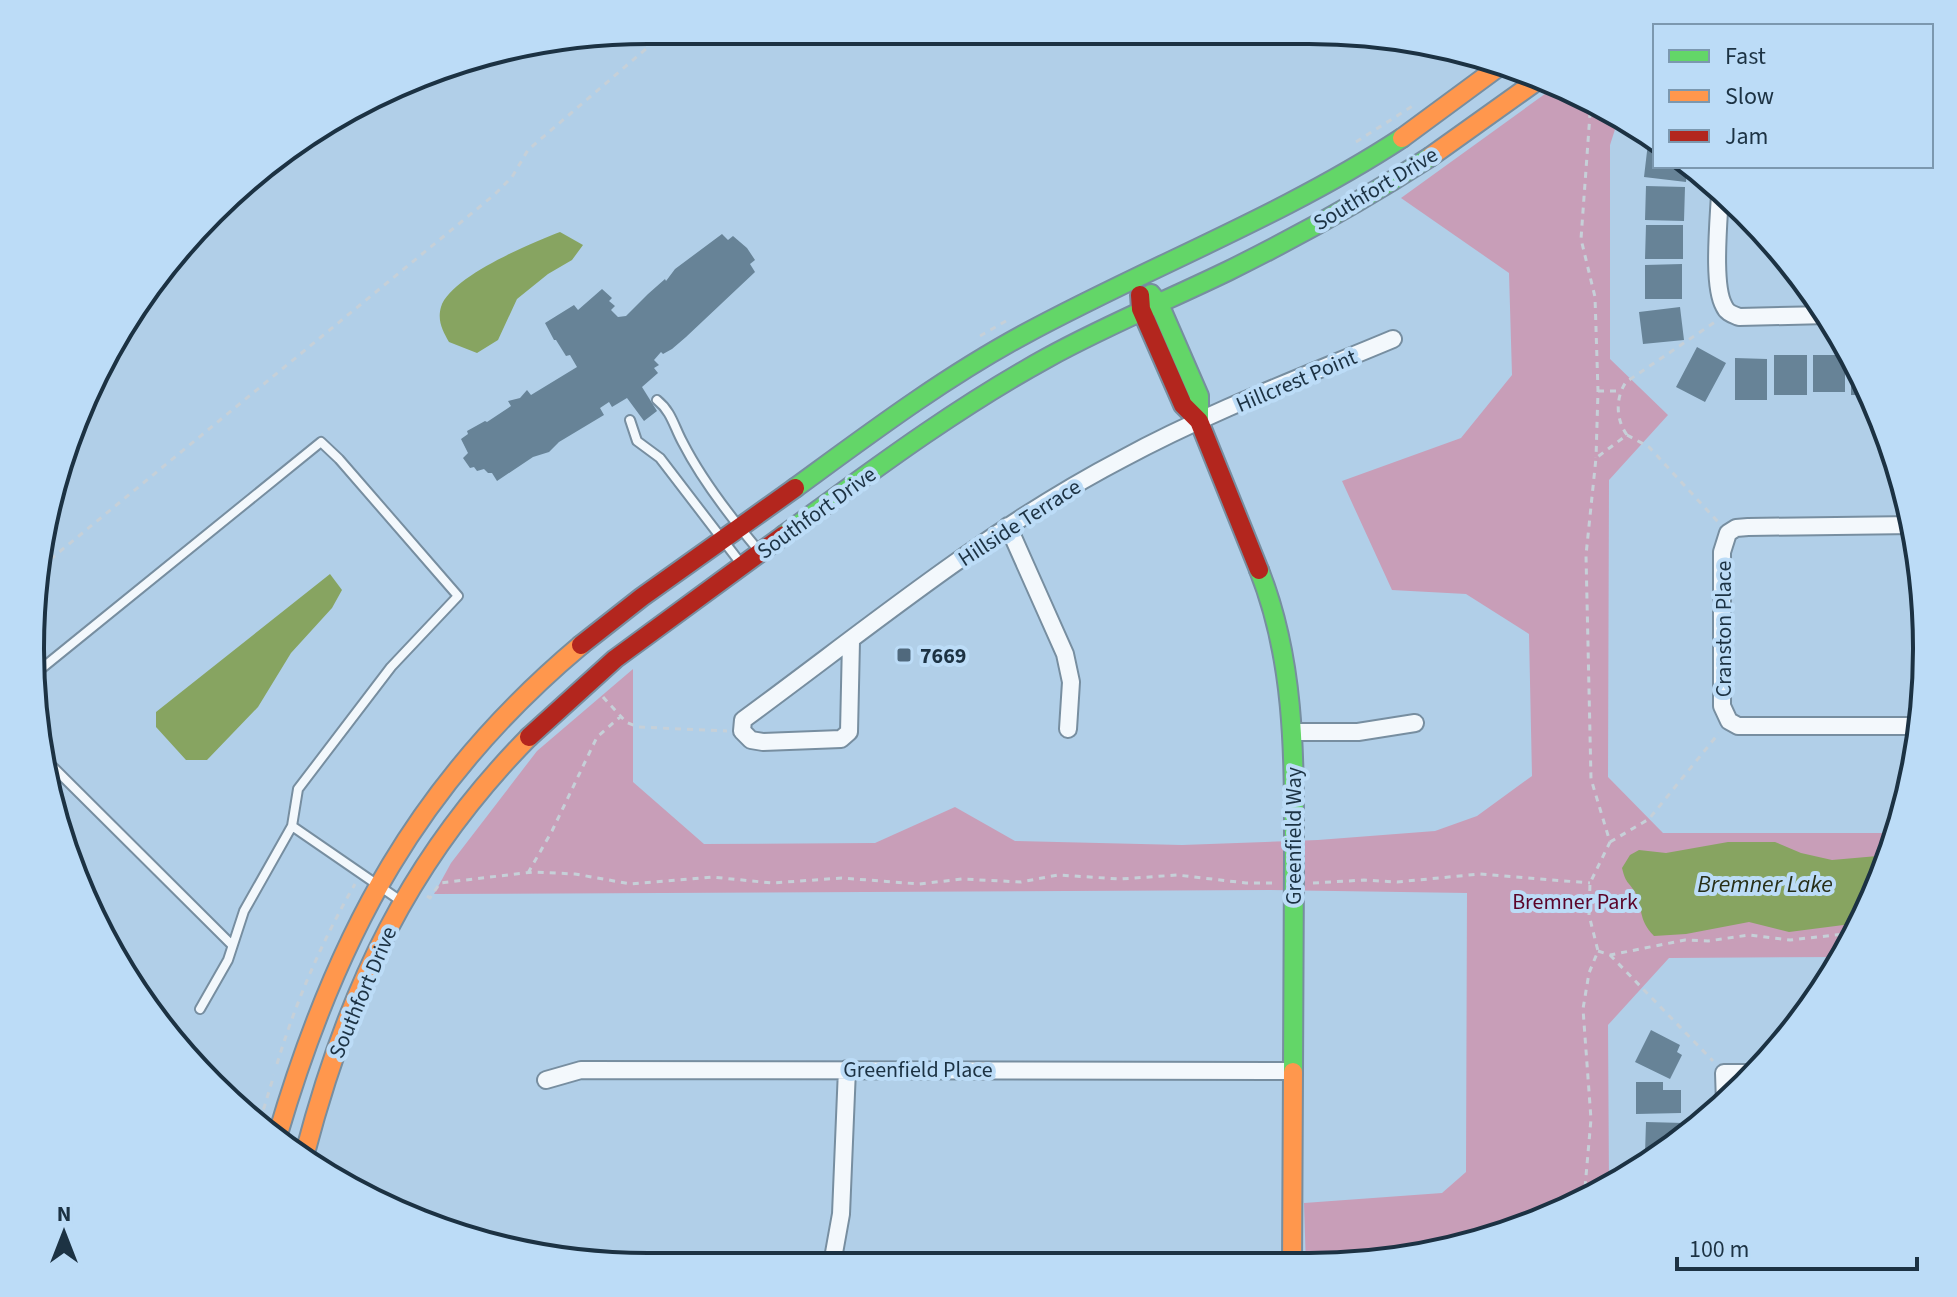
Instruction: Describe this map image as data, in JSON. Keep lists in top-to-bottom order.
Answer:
{
  "streets": {
    "main road": ["Southfort Drive", "Greenfield Way"],
    "street": [
      "Hillcrest Point",
      "Hillside Terrace",
      "Cranston Place",
      "Greenfield Place"
    ]
  },
  "crossings": [
    ["Southfort Drive", "Greenfield Way"],
    ["Hillcrest Point", "Hillside Terrace"],
    ["Hillcrest Point", "Greenfield Way"],
    ["Hillside Terrace", "Greenfield Way"],
    ["Greenfield Way", "Greenfield Place"]
  ],
  "water": ["Bremner Lake"],
  "parks": ["Bremner Park"],
  "places": {
    "transit": ["7669"]
  },
  "legend": ["Fast", "Slow", "Jam"],
  "scale_bar": "100 m",
  "north": "top"
}
